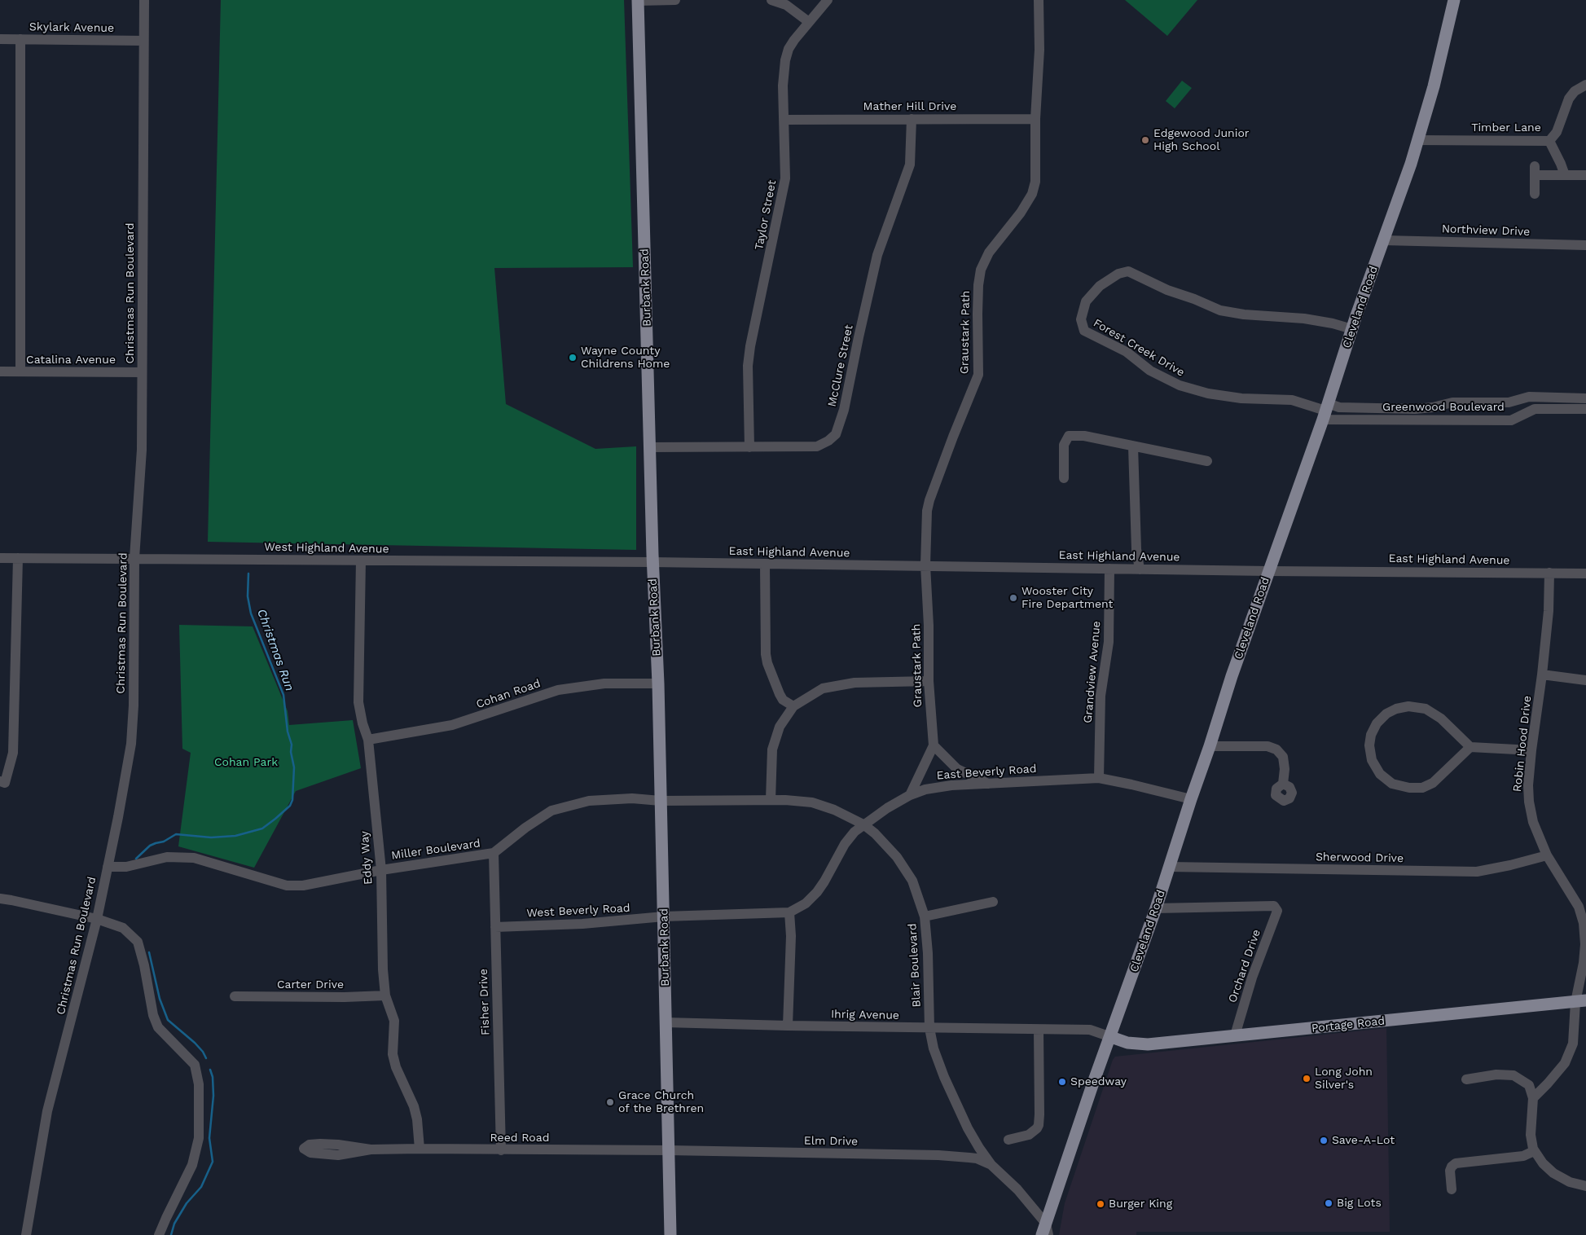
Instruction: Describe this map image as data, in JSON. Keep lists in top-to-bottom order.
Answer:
{
  "streets": {
    "main road": ["Burbank Road", "Cleveland Road", "Portage Road"],
    "street": [
      "Skylark Avenue",
      "Mather Hill Drive",
      "Timber Lane",
      "Taylor Street",
      "Northview Drive",
      "Christmas Run Boulevard",
      "Graustark Path",
      "Forest Creek Drive",
      "Catalina Avenue",
      "McClure Street",
      "Greenwood Boulevard",
      "West Highland Avenue",
      "East Highland Avenue",
      "Grandview Avenue",
      "Cohan Road",
      "Robin Hood Drive",
      "East Beverly Road",
      "Miller Boulevard",
      "Eddy Way",
      "Sherwood Drive",
      "West Beverly Road",
      "Blair Boulevard",
      "Orchard Drive",
      "Carter Drive",
      "Fisher Drive",
      "Ihrig Avenue",
      "Reed Road",
      "Elm Drive"
    ]
  },
  "crossings": [
    ["Skylark Avenue", "Christmas Run Boulevard"],
    ["Mather Hill Drive", "Taylor Street"],
    ["Mather Hill Drive", "Graustark Path"],
    ["Mather Hill Drive", "McClure Street"],
    ["Timber Lane", "Cleveland Road"],
    ["Taylor Street", "McClure Street"],
    ["Northview Drive", "Cleveland Road"],
    ["Burbank Road", "McClure Street"],
    ["Burbank Road", "West Highland Avenue"],
    ["Burbank Road", "East Highland Avenue"],
    ["Burbank Road", "Cohan Road"],
    ["Burbank Road", "East Beverly Road"],
    ["Burbank Road", "Miller Boulevard"],
    ["Burbank Road", "West Beverly Road"],
    ["Burbank Road", "Blair Boulevard"],
    ["Burbank Road", "Ihrig Avenue"],
    ["Burbank Road", "Reed Road"],
    ["Burbank Road", "Elm Drive"],
    ["Christmas Run Boulevard", "Catalina Avenue"],
    ["Christmas Run Boulevard", "West Highland Avenue"],
    ["Christmas Run Boulevard", "Miller Boulevard"],
    ["Cleveland Road", "Forest Creek Drive"],
    ["Cleveland Road", "Greenwood Boulevard"],
    ["Cleveland Road", "East Highland Avenue"],
    ["Cleveland Road", "East Beverly Road"],
    ["Cleveland Road", "Sherwood Drive"],
    ["Cleveland Road", "Blair Boulevard"],
    ["Cleveland Road", "Orchard Drive"],
    ["Cleveland Road", "Ihrig Avenue"],
    ["Cleveland Road", "Portage Road"],
    ["Graustark Path", "East Highland Avenue"],
    ["Graustark Path", "East Beverly Road"],
    ["Forest Creek Drive", "Greenwood Boulevard"],
    ["West Highland Avenue", "East Highland Avenue"],
    ["West Highland Avenue", "Eddy Way"],
    ["East Highland Avenue", "Grandview Avenue"],
    ["East Highland Avenue", "Robin Hood Drive"],
    ["Grandview Avenue", "East Beverly Road"],
    ["Cohan Road", "Eddy Way"],
    ["Robin Hood Drive", "Sherwood Drive"],
    ["Robin Hood Drive", "Portage Road"],
    ["East Beverly Road", "West Beverly Road"],
    ["East Beverly Road", "Blair Boulevard"],
    ["Miller Boulevard", "Eddy Way"],
    ["Miller Boulevard", "Blair Boulevard"],
    ["Miller Boulevard", "Fisher Drive"],
    ["Eddy Way", "Carter Drive"],
    ["Eddy Way", "Reed Road"],
    ["West Beverly Road", "Fisher Drive"],
    ["Blair Boulevard", "Ihrig Avenue"],
    ["Blair Boulevard", "Elm Drive"],
    ["Orchard Drive", "Portage Road"],
    ["Fisher Drive", "Reed Road"],
    ["Ihrig Avenue", "Portage Road"],
    ["Reed Road", "Elm Drive"]
  ],
  "water": ["Christmas Run"],
  "parks": ["Cohan Park"],
  "places": [
    "Edgewood Junior High School",
    "Wayne County Childrens Home",
    "Wooster City Fire Department",
    "Long John Silver's",
    "Speedway",
    "Grace Church of the Brethren",
    "Save-A-Lot",
    "Big Lots",
    "Burger King"
  ]
}
